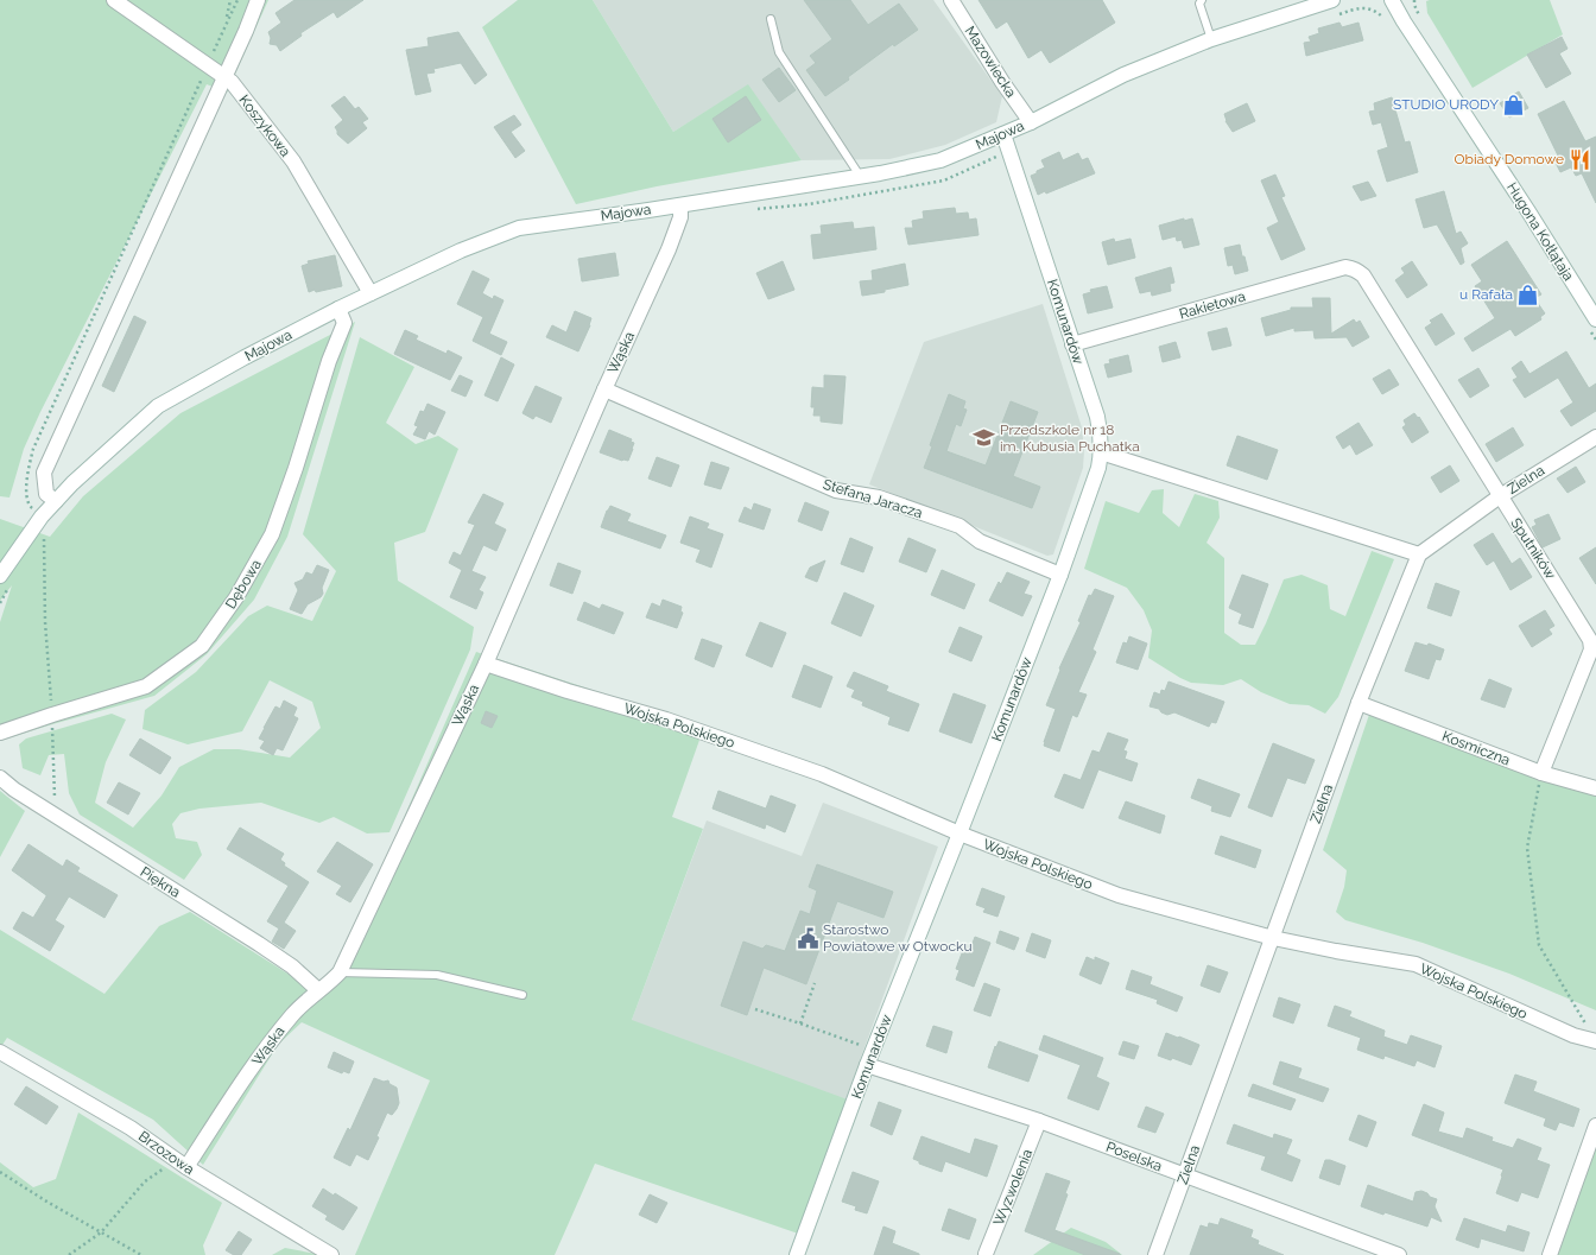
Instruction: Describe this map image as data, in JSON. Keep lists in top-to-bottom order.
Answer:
{
  "streets": {
    "street": [
      "Mazowiecka",
      "Koszykowa",
      "Majowa",
      "Hugona Kołłątaja",
      "Rakietowa",
      "Komunardów",
      "Wąska",
      "Zielna",
      "Stefana Jaracza",
      "Sputników",
      "Dębowa",
      "Wojska Polskiego",
      "Kosmiczna",
      "Piękna",
      "Brzozowa",
      "Poselska",
      "Wyzwolenia"
    ]
  },
  "crossings": [
    ["Mazowiecka", "Majowa"],
    ["Koszykowa", "Majowa"],
    ["Majowa", "Komunardów"],
    ["Majowa", "Wąska"],
    ["Majowa", "Dębowa"],
    ["Rakietowa", "Komunardów"],
    ["Rakietowa", "Sputników"],
    ["Komunardów", "Stefana Jaracza"],
    ["Komunardów", "Wojska Polskiego"],
    ["Komunardów", "Poselska"],
    ["Wąska", "Stefana Jaracza"],
    ["Wąska", "Wojska Polskiego"],
    ["Wąska", "Piękna"],
    ["Wąska", "Brzozowa"],
    ["Zielna", "Sputników"],
    ["Zielna", "Wojska Polskiego"],
    ["Zielna", "Kosmiczna"],
    ["Zielna", "Poselska"],
    ["Sputników", "Kosmiczna"],
    ["Poselska", "Wyzwolenia"]
  ],
  "places": {
    "shop": ["STUDIO URODY", "u Rafała"],
    "restaurant": ["Obiady Domowe"],
    "school or university": ["Przedszkole nr 18 im. Kubusia Puchatka"],
    "public building": ["Starostwo Powiatowe w Otwocku"]
  }
}
